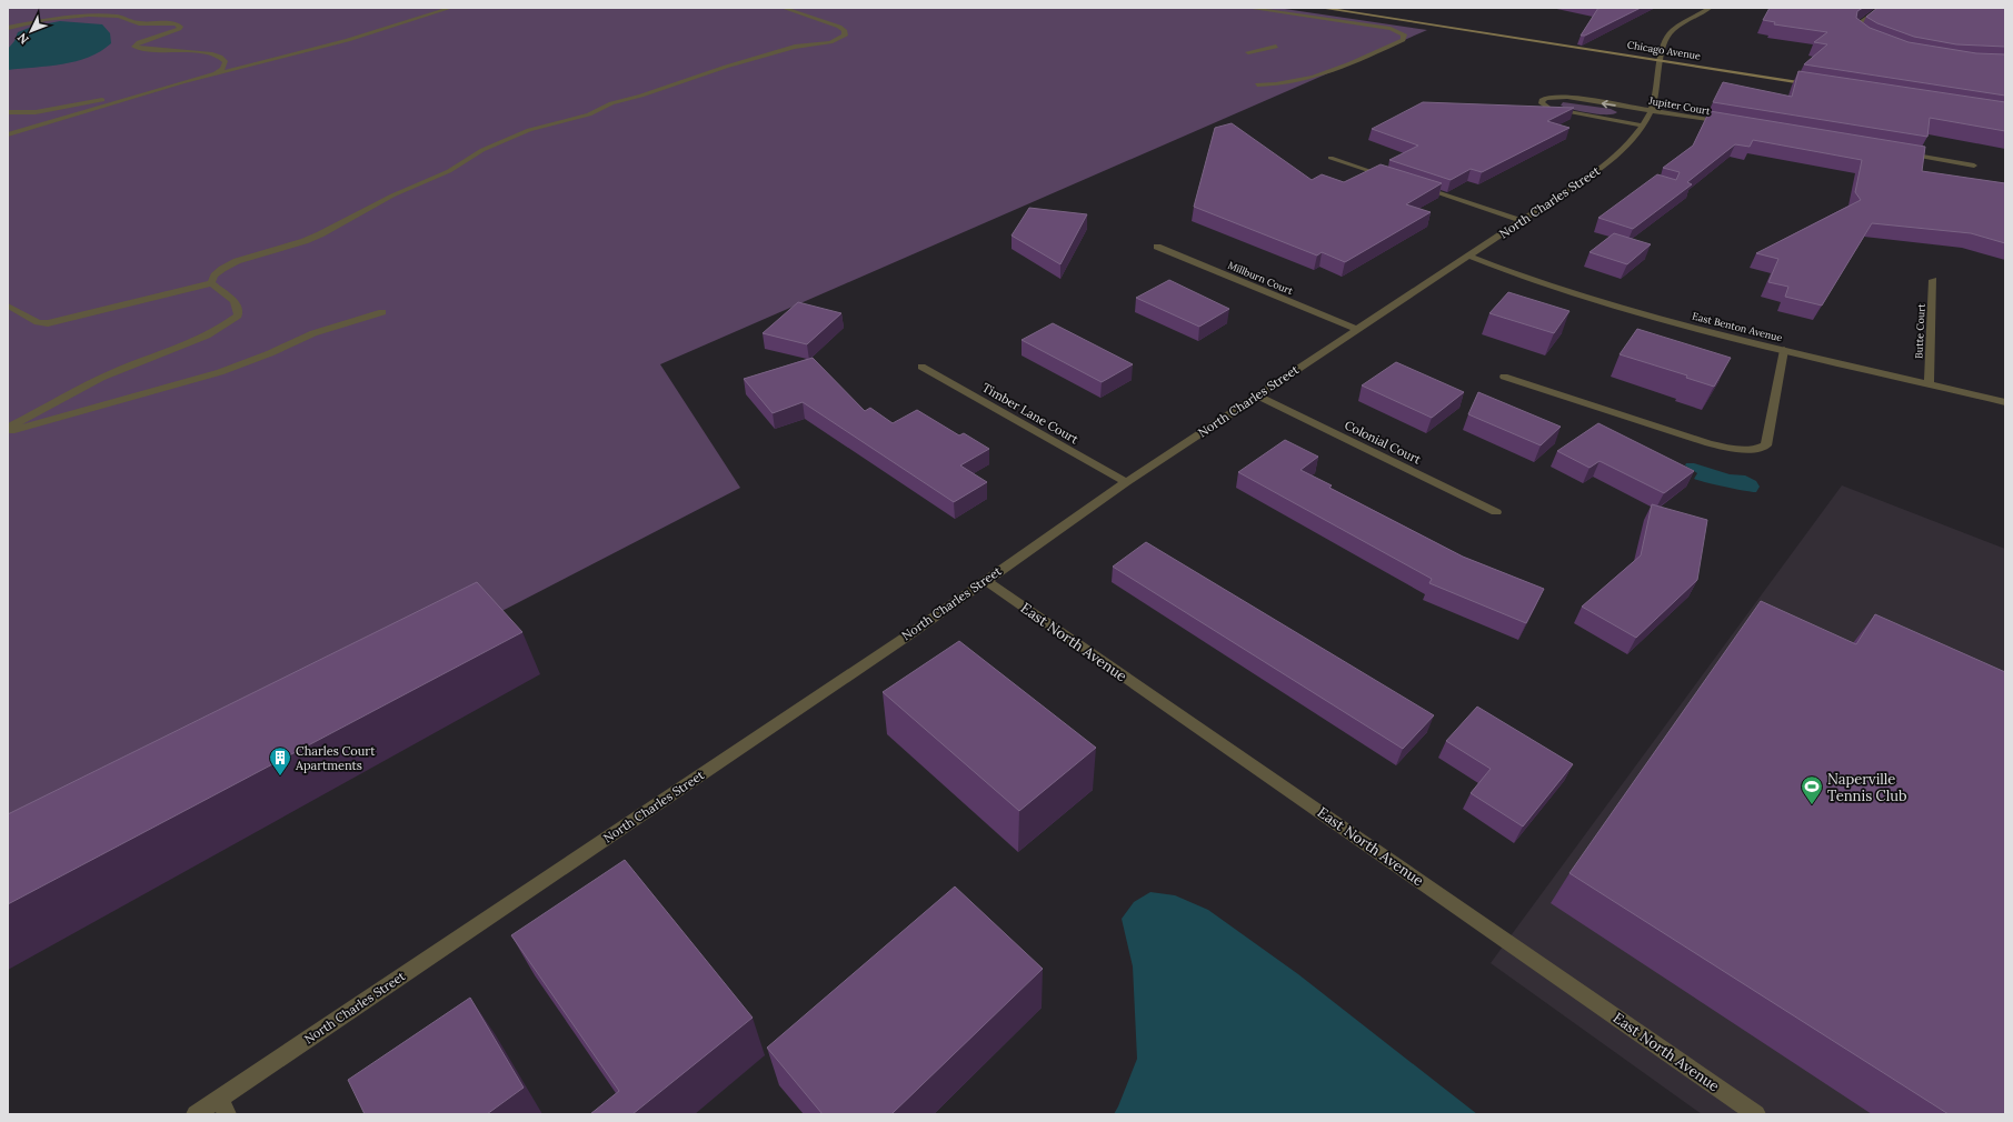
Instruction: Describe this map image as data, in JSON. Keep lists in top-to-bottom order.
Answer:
{
  "streets": {
    "main road": ["Chicago Avenue"],
    "street": [
      "Jupiter Court",
      "North Charles Street",
      "Millburn Court",
      "East Benton Avenue",
      "Butte Court",
      "Timber Lane Court",
      "Colonial Court",
      "East North Avenue"
    ]
  },
  "crossings": [
    ["Chicago Avenue", "North Charles Street"],
    ["Jupiter Court", "North Charles Street"],
    ["North Charles Street", "Millburn Court"],
    ["North Charles Street", "East Benton Avenue"],
    ["North Charles Street", "Timber Lane Court"],
    ["North Charles Street", "Colonial Court"],
    ["North Charles Street", "East North Avenue"],
    ["East Benton Avenue", "Butte Court"]
  ],
  "places": {
    "building": ["Charles Court Apartments"],
    "sports": ["Naperville Tennis Club"]
  },
  "north": "bottom left"
}
